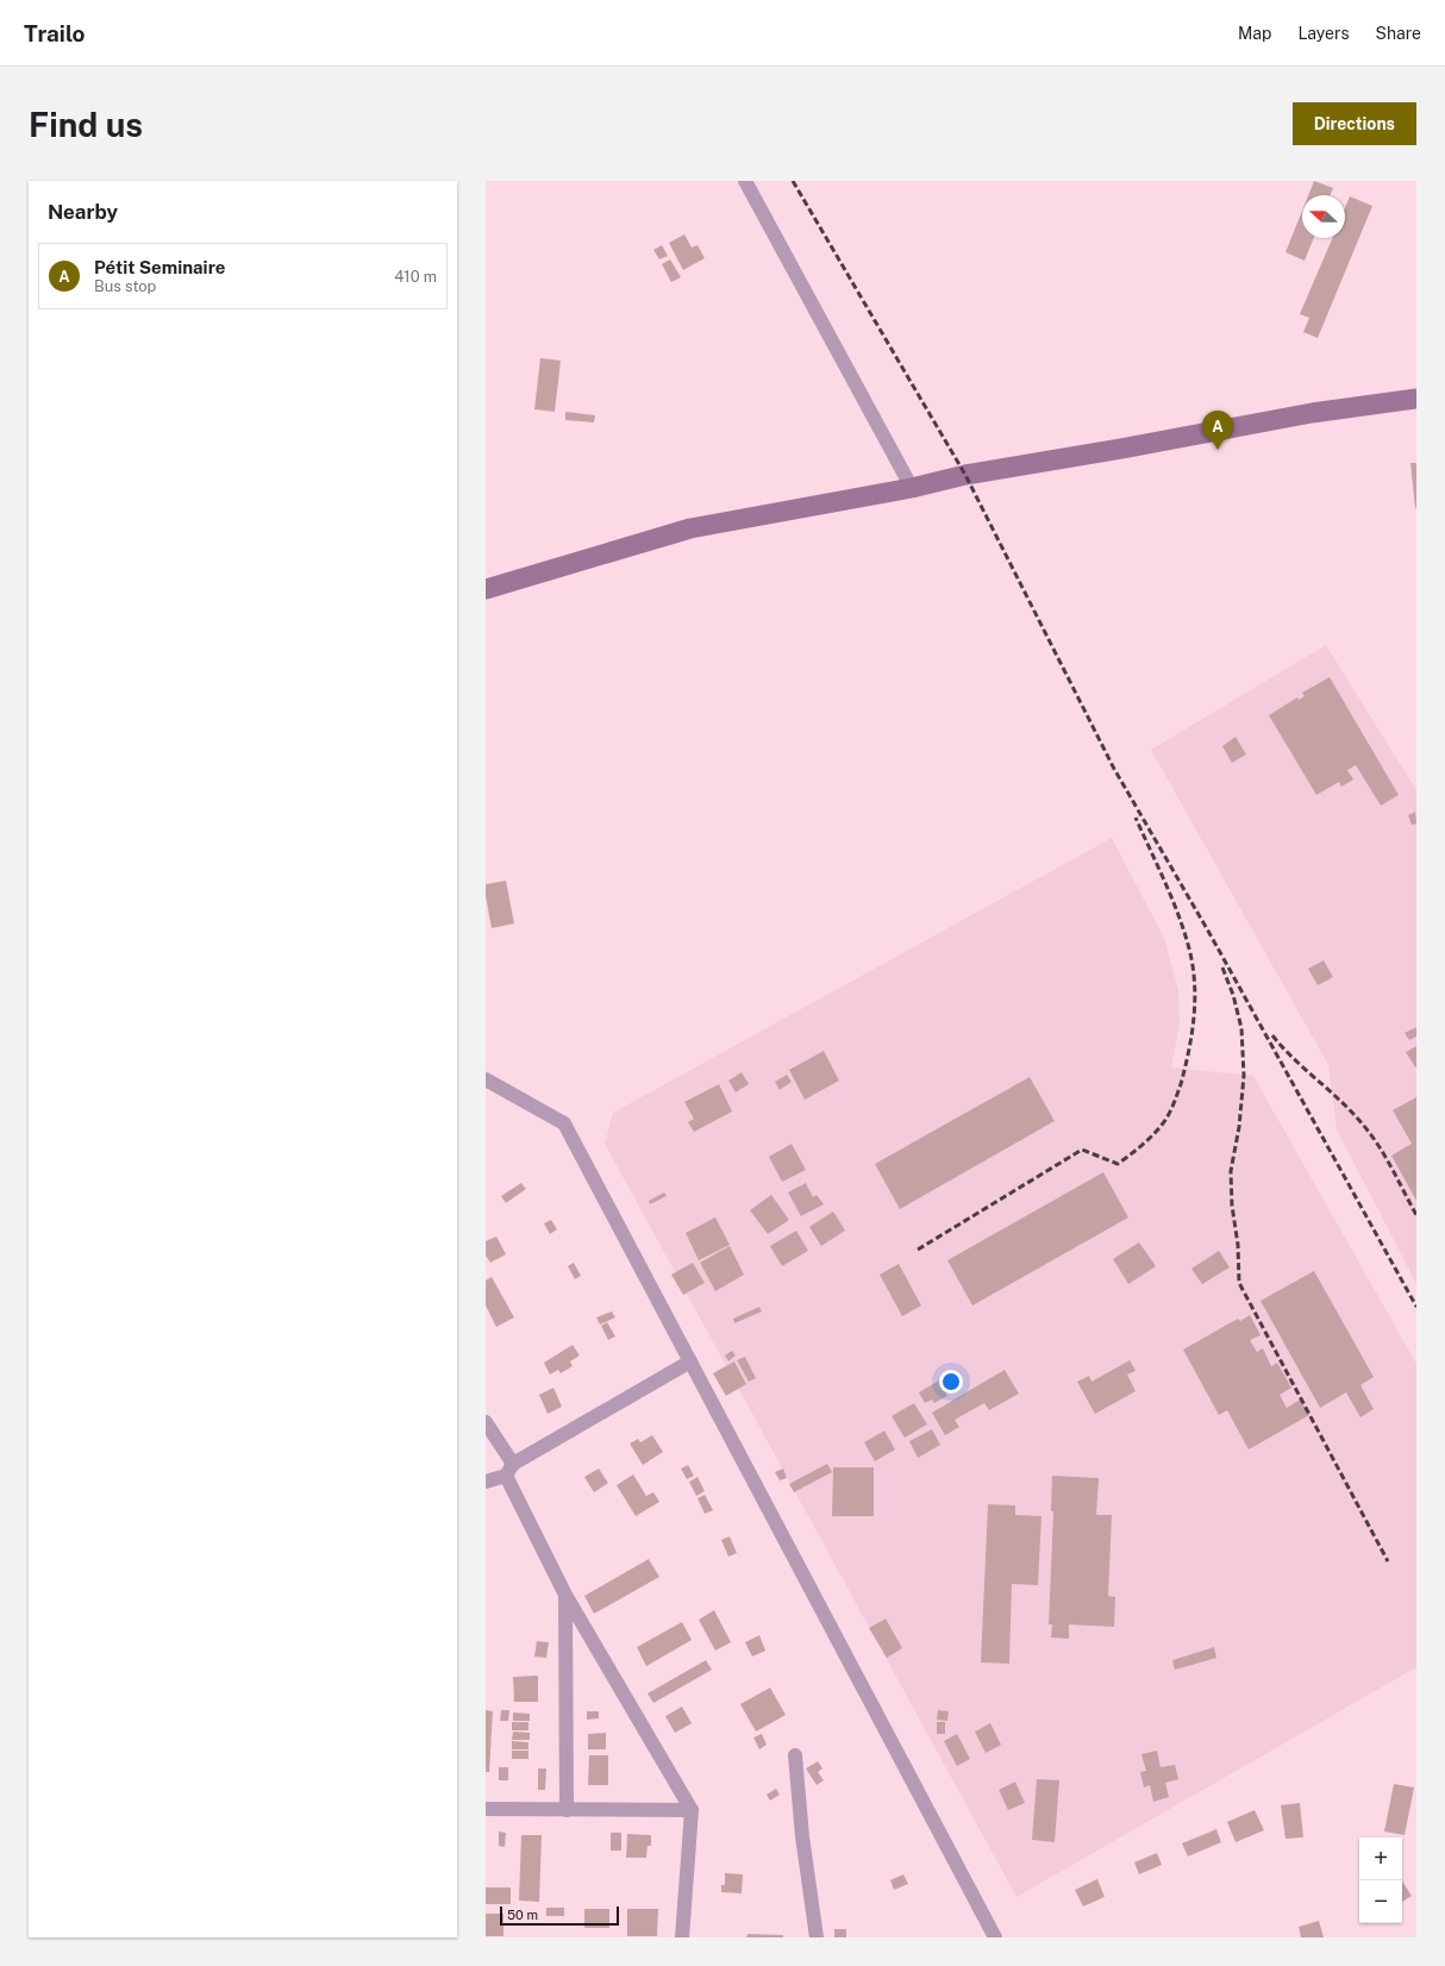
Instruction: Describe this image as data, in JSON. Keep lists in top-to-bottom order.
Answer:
{
  "scale_bar": "50 m",
  "north": "left",
  "page": {
    "header": "Trailo",
    "nav": ["Map", "Layers", "Share"],
    "buttons": "Directions",
    "title": "Find us",
    "heading": "Nearby",
    "list": [
      {
        "mark": "A",
        "name": "Pétit Seminaire",
        "note": "Bus stop",
        "value": "410 m"
      }
    ],
    "pins": "A",
    "map_buttons": ["+", "−"],
    "scale": "50 m"
  }
}
